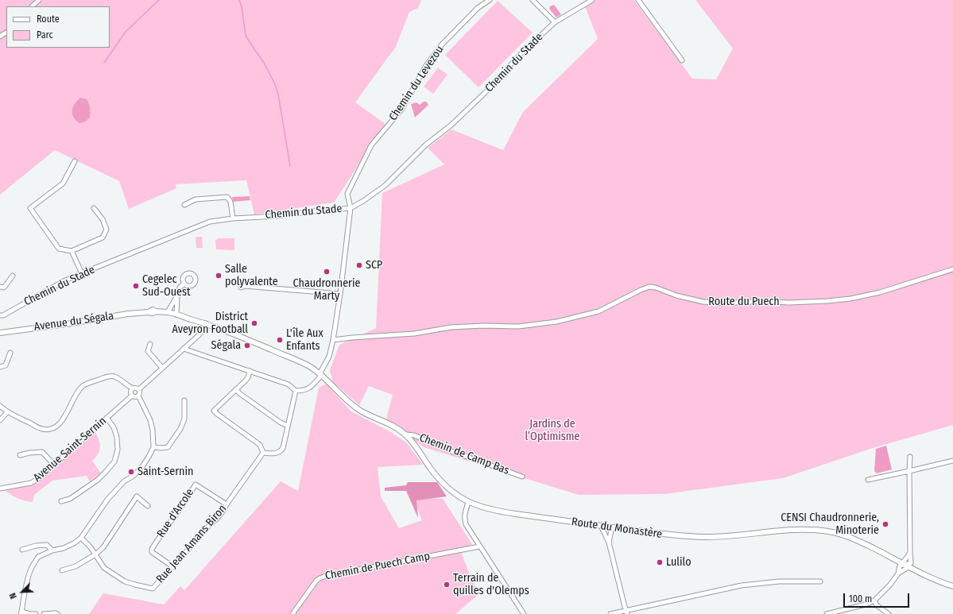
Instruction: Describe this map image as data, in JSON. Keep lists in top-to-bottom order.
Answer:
{
  "streets": {
    "street": [
      "Chemin du Stade",
      "Chemin du Levezou",
      "Route du Puech",
      "Avenue du Ségala",
      "Avenue Saint-Sernin",
      "Chemin de Camp Bas",
      "Rue d'Arcole",
      "Route du Monastère",
      "Rue Jean Amans Biron",
      "Chemin de Puech Camp"
    ]
  },
  "crossings": [
    ["Chemin du Stade", "Chemin du Levezou"],
    ["Avenue du Ségala", "Route du Monastère"],
    ["Chemin de Camp Bas", "Route du Monastère"],
    ["Rue d'Arcole", "Rue Jean Amans Biron"]
  ],
  "parks": ["Jardins de l’Optimisme"],
  "places": [
    "SCP",
    "Chaudronnerie Marty",
    "Salle polyvalente",
    "Cegelec Sud-Ouest",
    "District Aveyron Football",
    "L'île Aux Enfants",
    "Ségala",
    "Saint-Sernin",
    "CENSI Chaudronnerie, Minoterie",
    "Lulilo",
    "Terrain de quilles d'Olemps"
  ],
  "legend": ["Route", "Parc"],
  "scale_bar": "100 m",
  "north": "bottom left"
}
